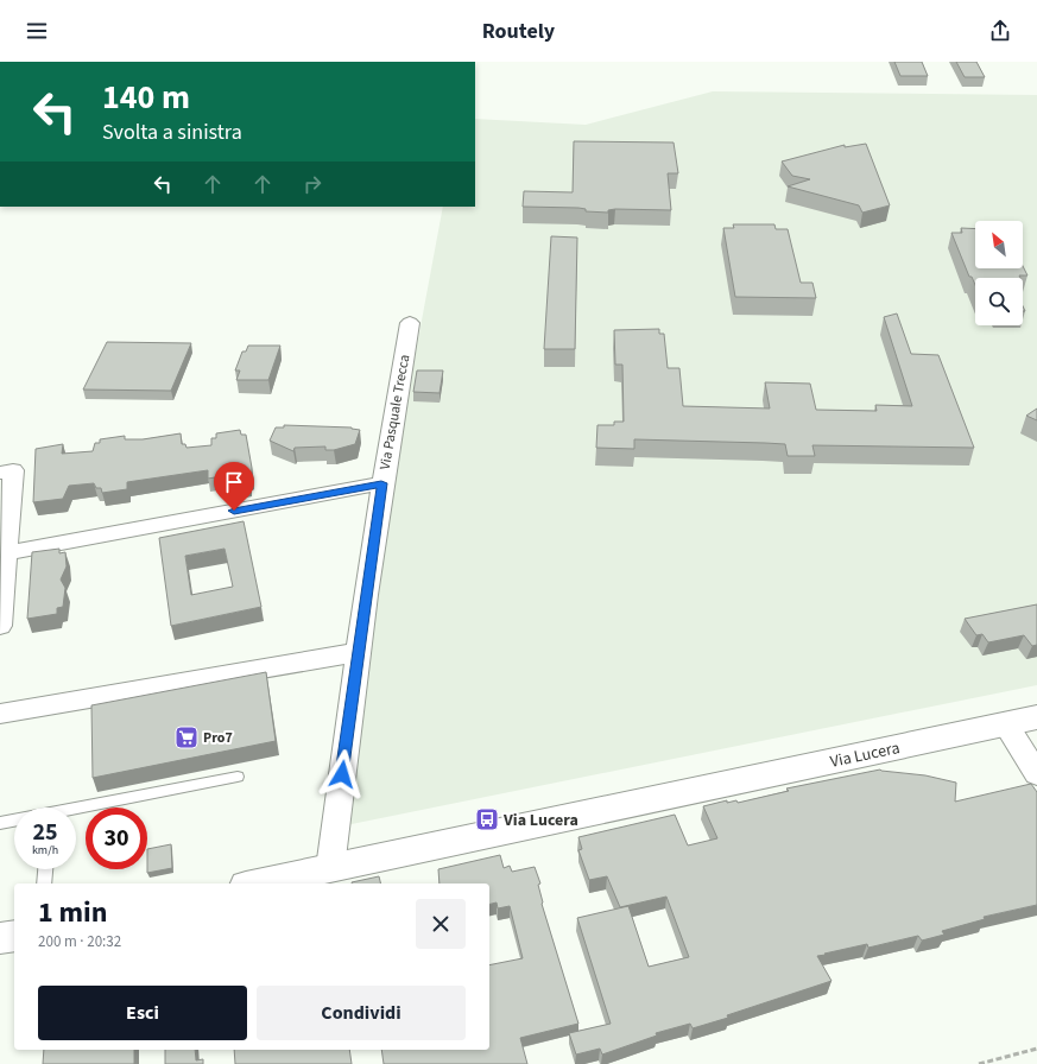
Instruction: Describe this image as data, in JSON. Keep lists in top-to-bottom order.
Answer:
{
  "streets": {
    "main road": ["Via Lucera"],
    "street": ["Via Pasquale Trecca"]
  },
  "crossings": [
    ["Via Pasquale Trecca", "Via Lucera"]
  ],
  "places": {
    "supermarket": ["Pro7"],
    "bus stop": ["Via Lucera"]
  },
  "north": "top left",
  "page": {
    "header": "Routely",
    "turn": ["140 m", "Svolta a sinistra"],
    "speed": "25 km/h",
    "limit": "30",
    "heading": ["1 min", "200 m · 20:32"],
    "buttons": ["Esci", "Condividi"]
  }
}
